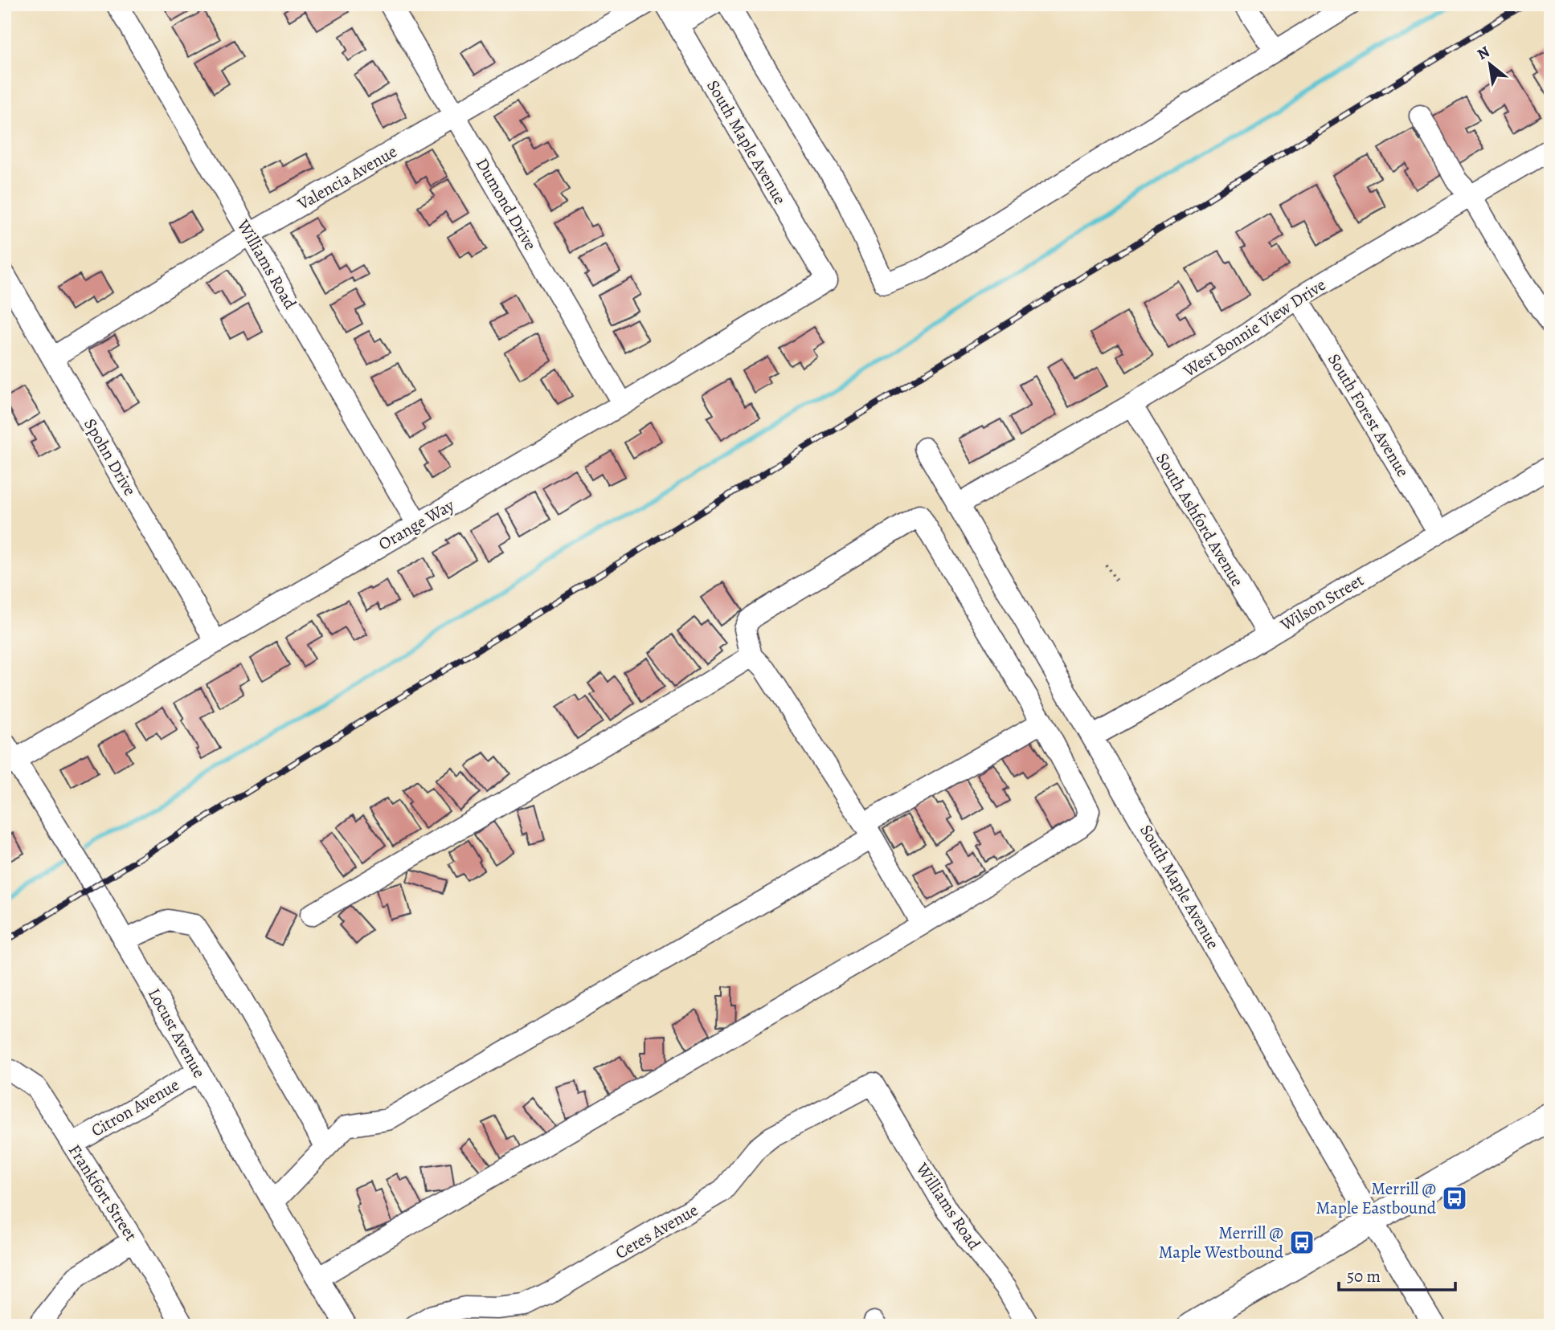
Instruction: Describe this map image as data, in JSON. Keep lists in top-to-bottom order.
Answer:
{
  "streets": {
    "street": [
      "South Maple Avenue",
      "Valencia Avenue",
      "Dumond Drive",
      "Williams Road",
      "West Bonnie View Drive",
      "South Forest Avenue",
      "Spohn Drive",
      "South Ashford Avenue",
      "Orange Way",
      "Wilson Street",
      "Locust Avenue",
      "Citron Avenue",
      "Frankfort Street",
      "Ceres Avenue"
    ]
  },
  "crossings": [
    ["South Maple Avenue", "West Bonnie View Drive"],
    ["South Maple Avenue", "Orange Way"],
    ["South Maple Avenue", "Wilson Street"],
    ["Valencia Avenue", "Dumond Drive"],
    ["Valencia Avenue", "Williams Road"],
    ["Valencia Avenue", "Spohn Drive"],
    ["Dumond Drive", "Orange Way"],
    ["Williams Road", "Orange Way"],
    ["Williams Road", "Ceres Avenue"],
    ["West Bonnie View Drive", "South Forest Avenue"],
    ["West Bonnie View Drive", "South Ashford Avenue"],
    ["South Forest Avenue", "Wilson Street"],
    ["Spohn Drive", "Orange Way"],
    ["South Ashford Avenue", "Wilson Street"],
    ["Orange Way", "Locust Avenue"],
    ["Locust Avenue", "Citron Avenue"],
    ["Citron Avenue", "Frankfort Street"]
  ],
  "places": {
    "bus stop": ["Merrill @ Maple Eastbound", "Merrill @ Maple Westbound"]
  },
  "scale_bar": "50 m",
  "north": "top left"
}
